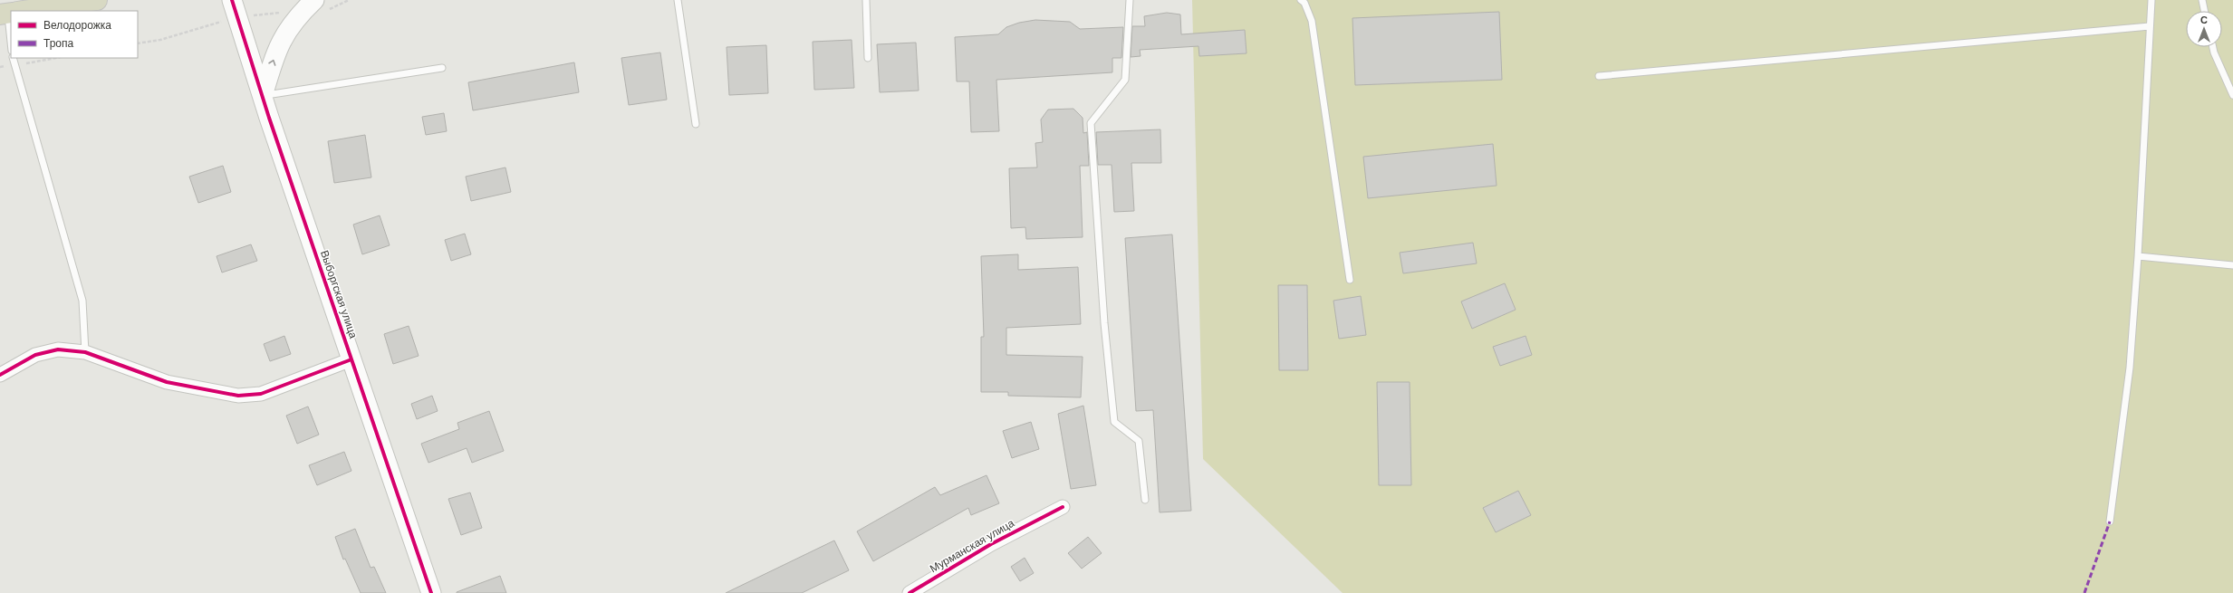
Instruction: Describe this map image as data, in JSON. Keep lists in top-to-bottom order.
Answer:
{
  "streets": {
    "street": ["Выборгская улица", "Мурманская улица"]
  },
  "legend": ["Велодорожка", "Тропа"],
  "north": "top"
}
